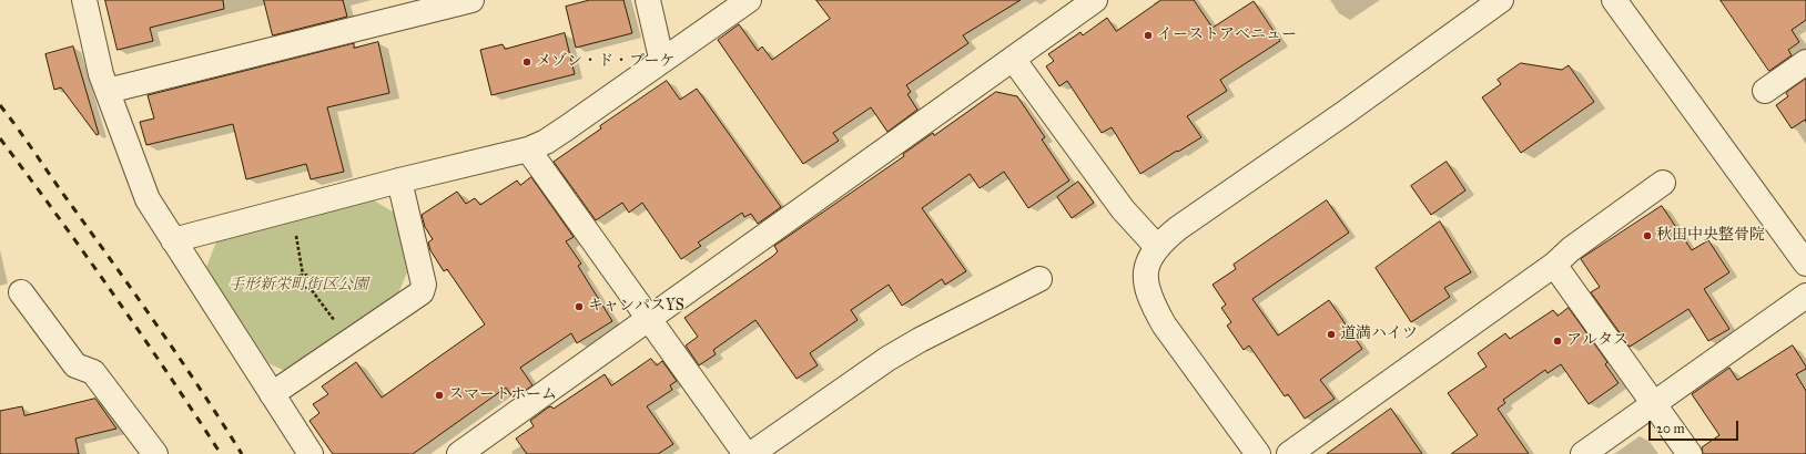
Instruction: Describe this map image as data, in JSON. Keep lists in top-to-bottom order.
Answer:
{
  "parks": ["手形新栄町街区公園"],
  "places": [
    "イーストアベニュー",
    "メゾン・ド・ブーケ",
    "秋田中央整骨院",
    "キャンパスYS",
    "道満ハイツ",
    "アルタス",
    "スマートホーム"
  ],
  "scale_bar": "20 m"
}
